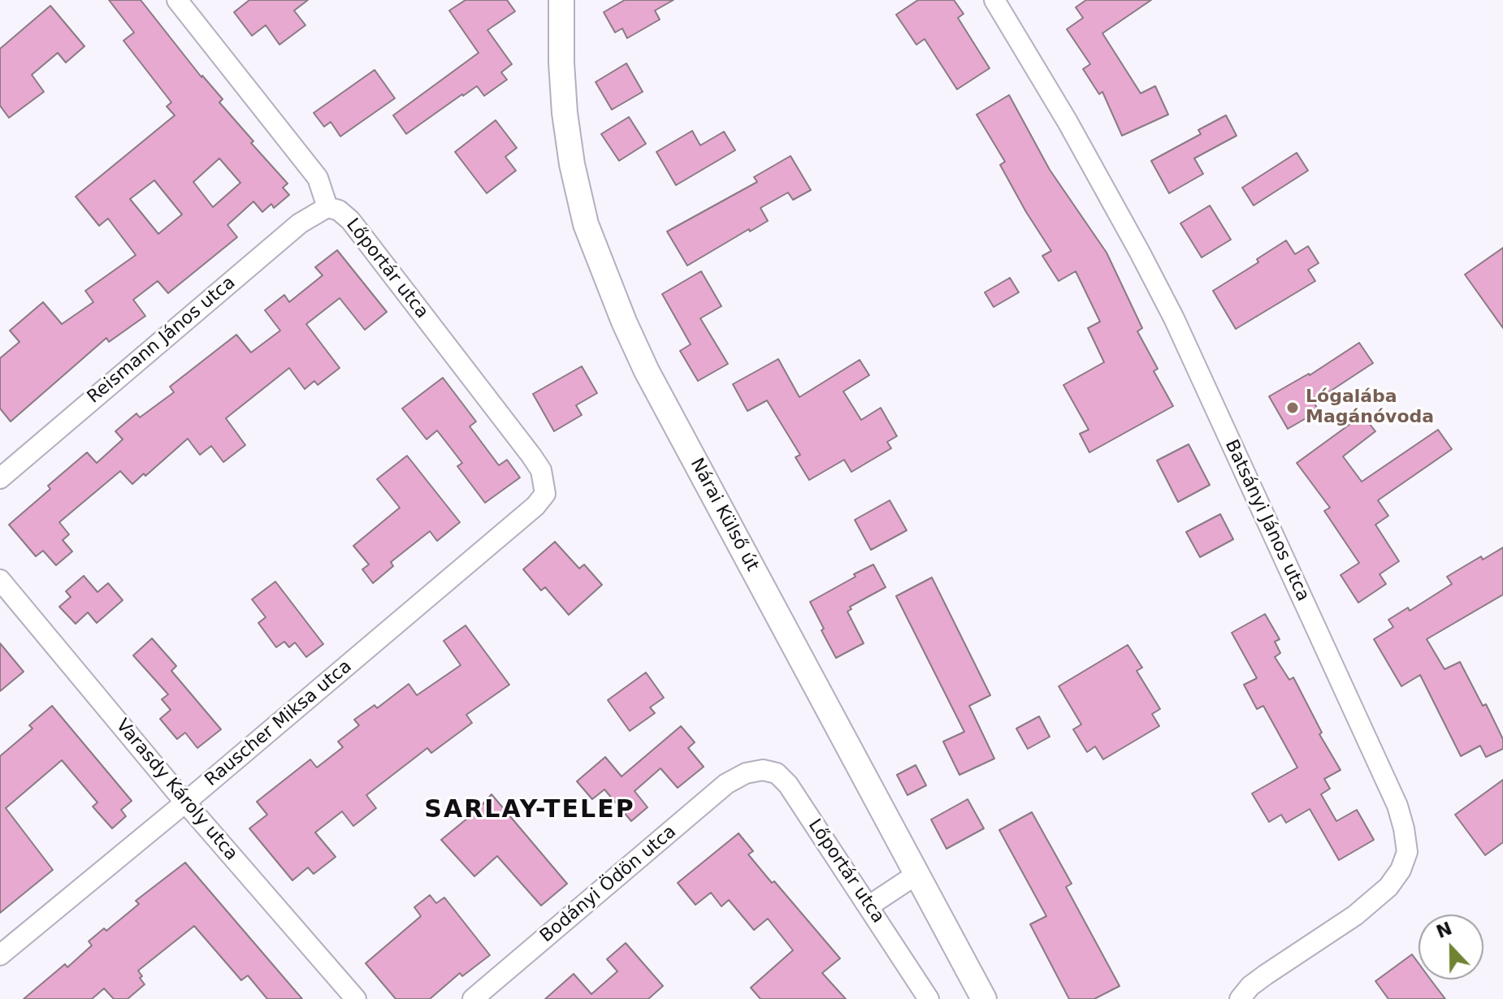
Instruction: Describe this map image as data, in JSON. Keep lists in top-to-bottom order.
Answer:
{
  "streets": {
    "street": [
      "Lőportár utca",
      "Reismann János utca",
      "Nárai Külső út",
      "Batsányi János utca",
      "Rauscher Miksa utca",
      "Varasdy Károly utca",
      "Bodányi Ödön utca"
    ]
  },
  "crossings": [
    ["Lőportár utca", "Reismann János utca"],
    ["Lőportár utca", "Rauscher Miksa utca"],
    ["Lőportár utca", "Bodányi Ödön utca"],
    ["Rauscher Miksa utca", "Varasdy Károly utca"]
  ],
  "districts": ["SARLAY-TELEP"],
  "places": ["Lógalába Magánóvoda"],
  "north": "top"
}
